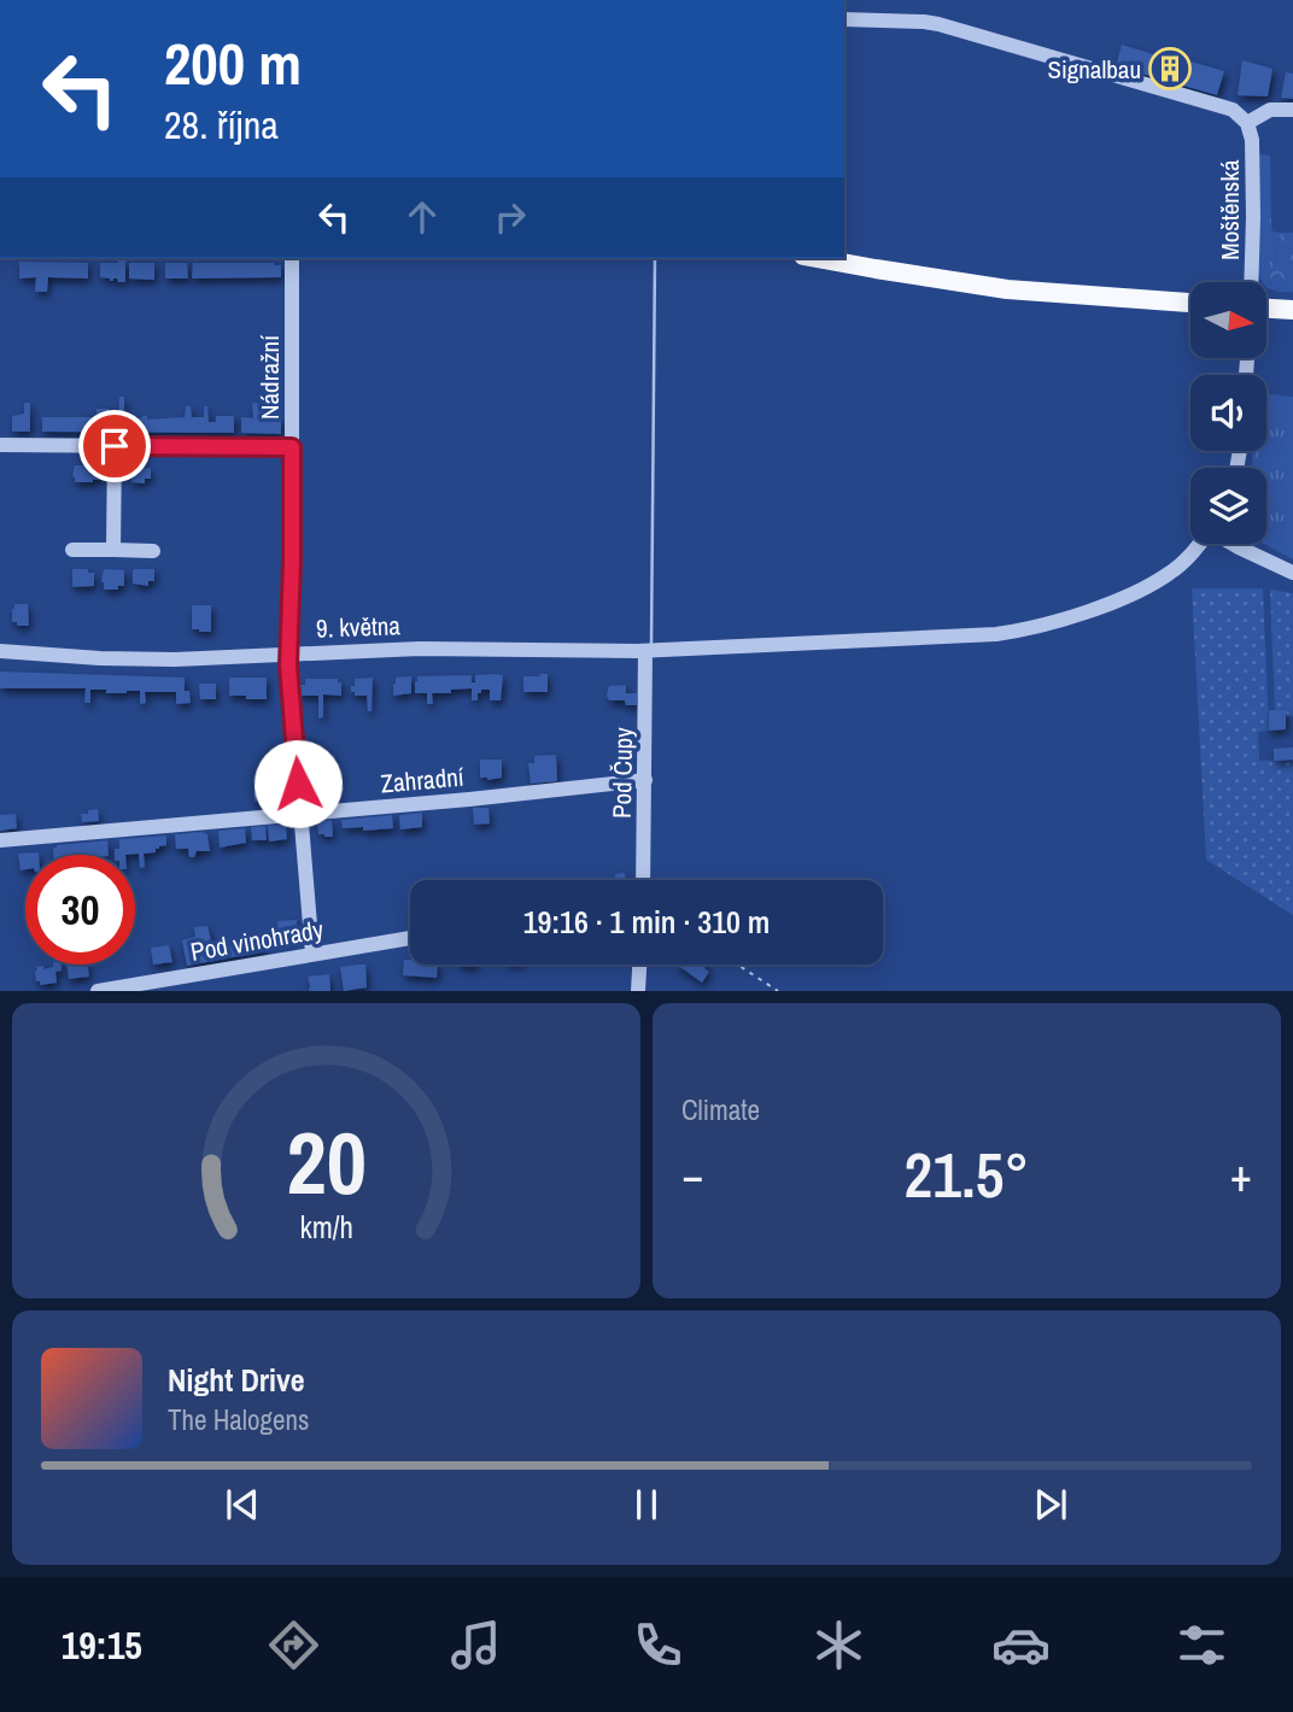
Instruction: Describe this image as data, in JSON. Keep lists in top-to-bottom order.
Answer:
{
  "streets": {
    "street": [
      "Moštěnská",
      "Nádražní",
      "9. května",
      "Pod Čupy",
      "Zahradní",
      "Pod vinohrady"
    ]
  },
  "crossings": [
    ["Nádražní", "9. května"],
    ["Nádražní", "Zahradní"],
    ["Nádražní", "Pod vinohrady"],
    ["9. května", "Pod Čupy"],
    ["Pod Čupy", "Zahradní"]
  ],
  "places": {
    "building": ["Signalbau"]
  },
  "north": "right",
  "page": {
    "turn": ["200 m", "28. října"],
    "limit": "30",
    "trip": "19:16 · 1 min · 310 m",
    "tile": "Climate",
    "heat": ["−", "21.5°", "+"],
    "song": ["Night Drive", "The Halogens"],
    "tabs": "19:15",
    "gauge": ["20", "km/h"]
  }
}
